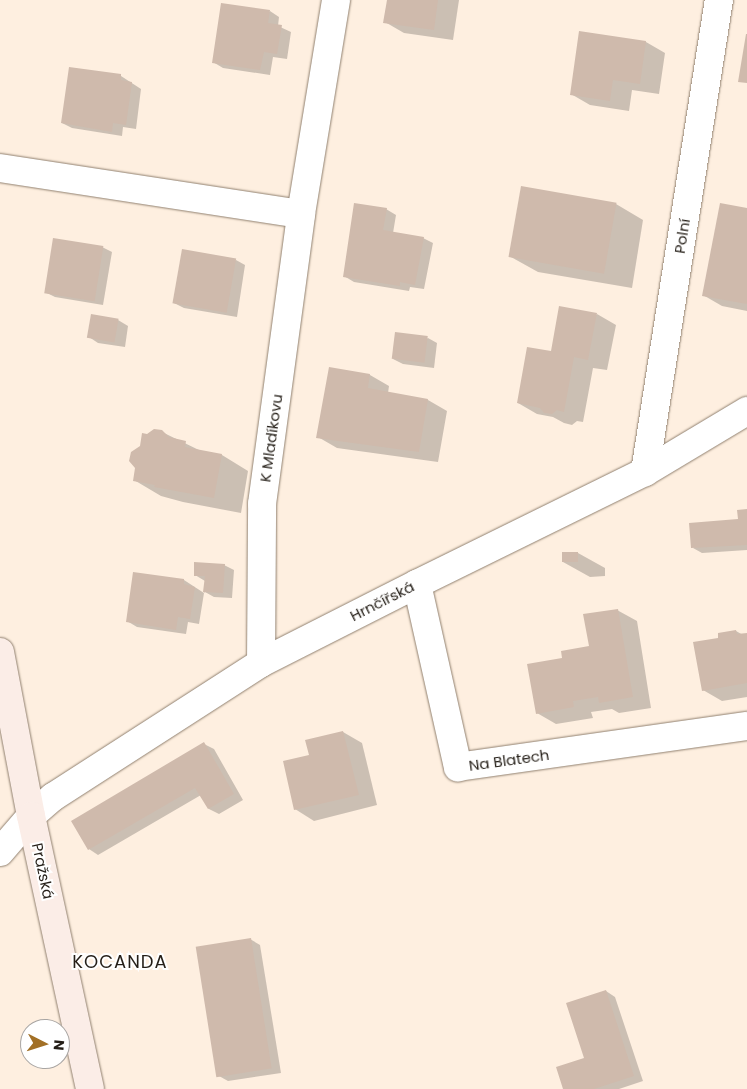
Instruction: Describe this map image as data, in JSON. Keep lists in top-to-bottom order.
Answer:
{
  "streets": {
    "main road": ["Pražská"],
    "street": [
      "Polní",
      "K Mladíkovu",
      "Hrnčířská",
      "Na Blatech"
    ]
  },
  "crossings": [
    ["Polní", "Hrnčířská"],
    ["K Mladíkovu", "Hrnčířská"],
    ["Hrnčířská", "Na Blatech"],
    ["Hrnčířská", "Pražská"]
  ],
  "districts": ["KOCANDA"],
  "north": "right"
}
